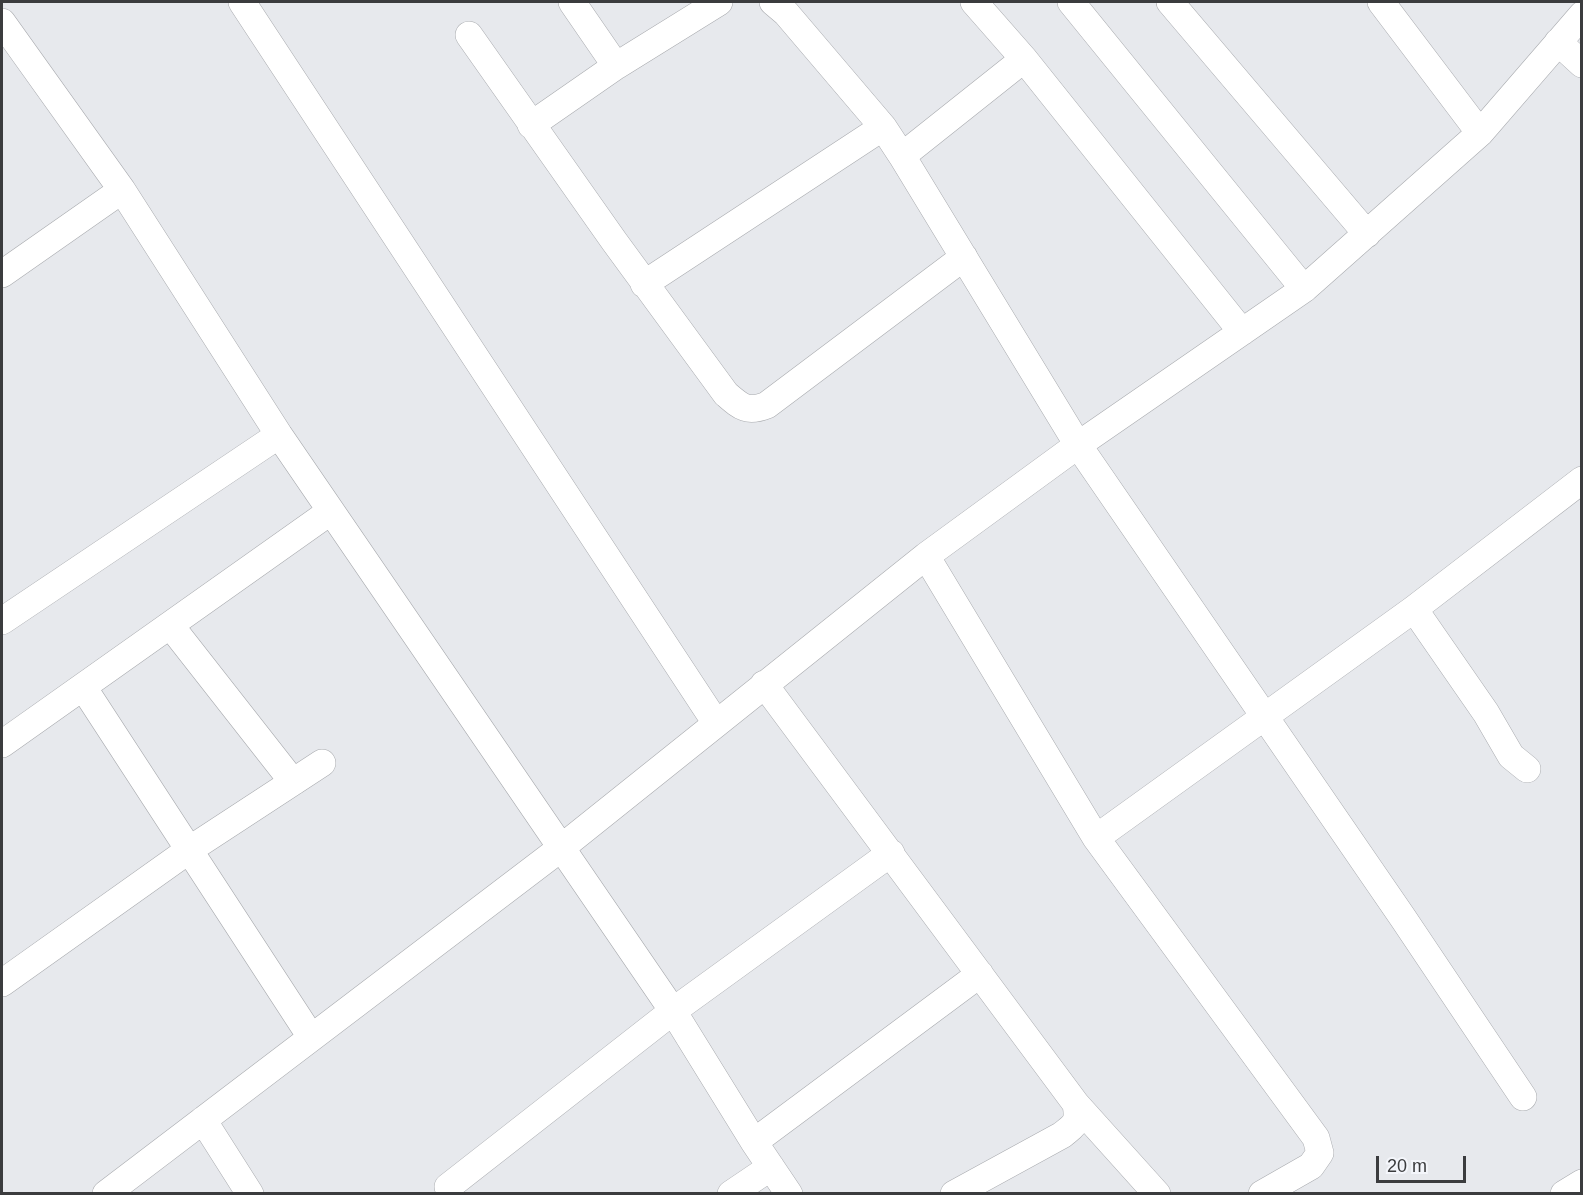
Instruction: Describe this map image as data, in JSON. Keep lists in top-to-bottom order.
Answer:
{
  "scale_bar": "20 m"
}
